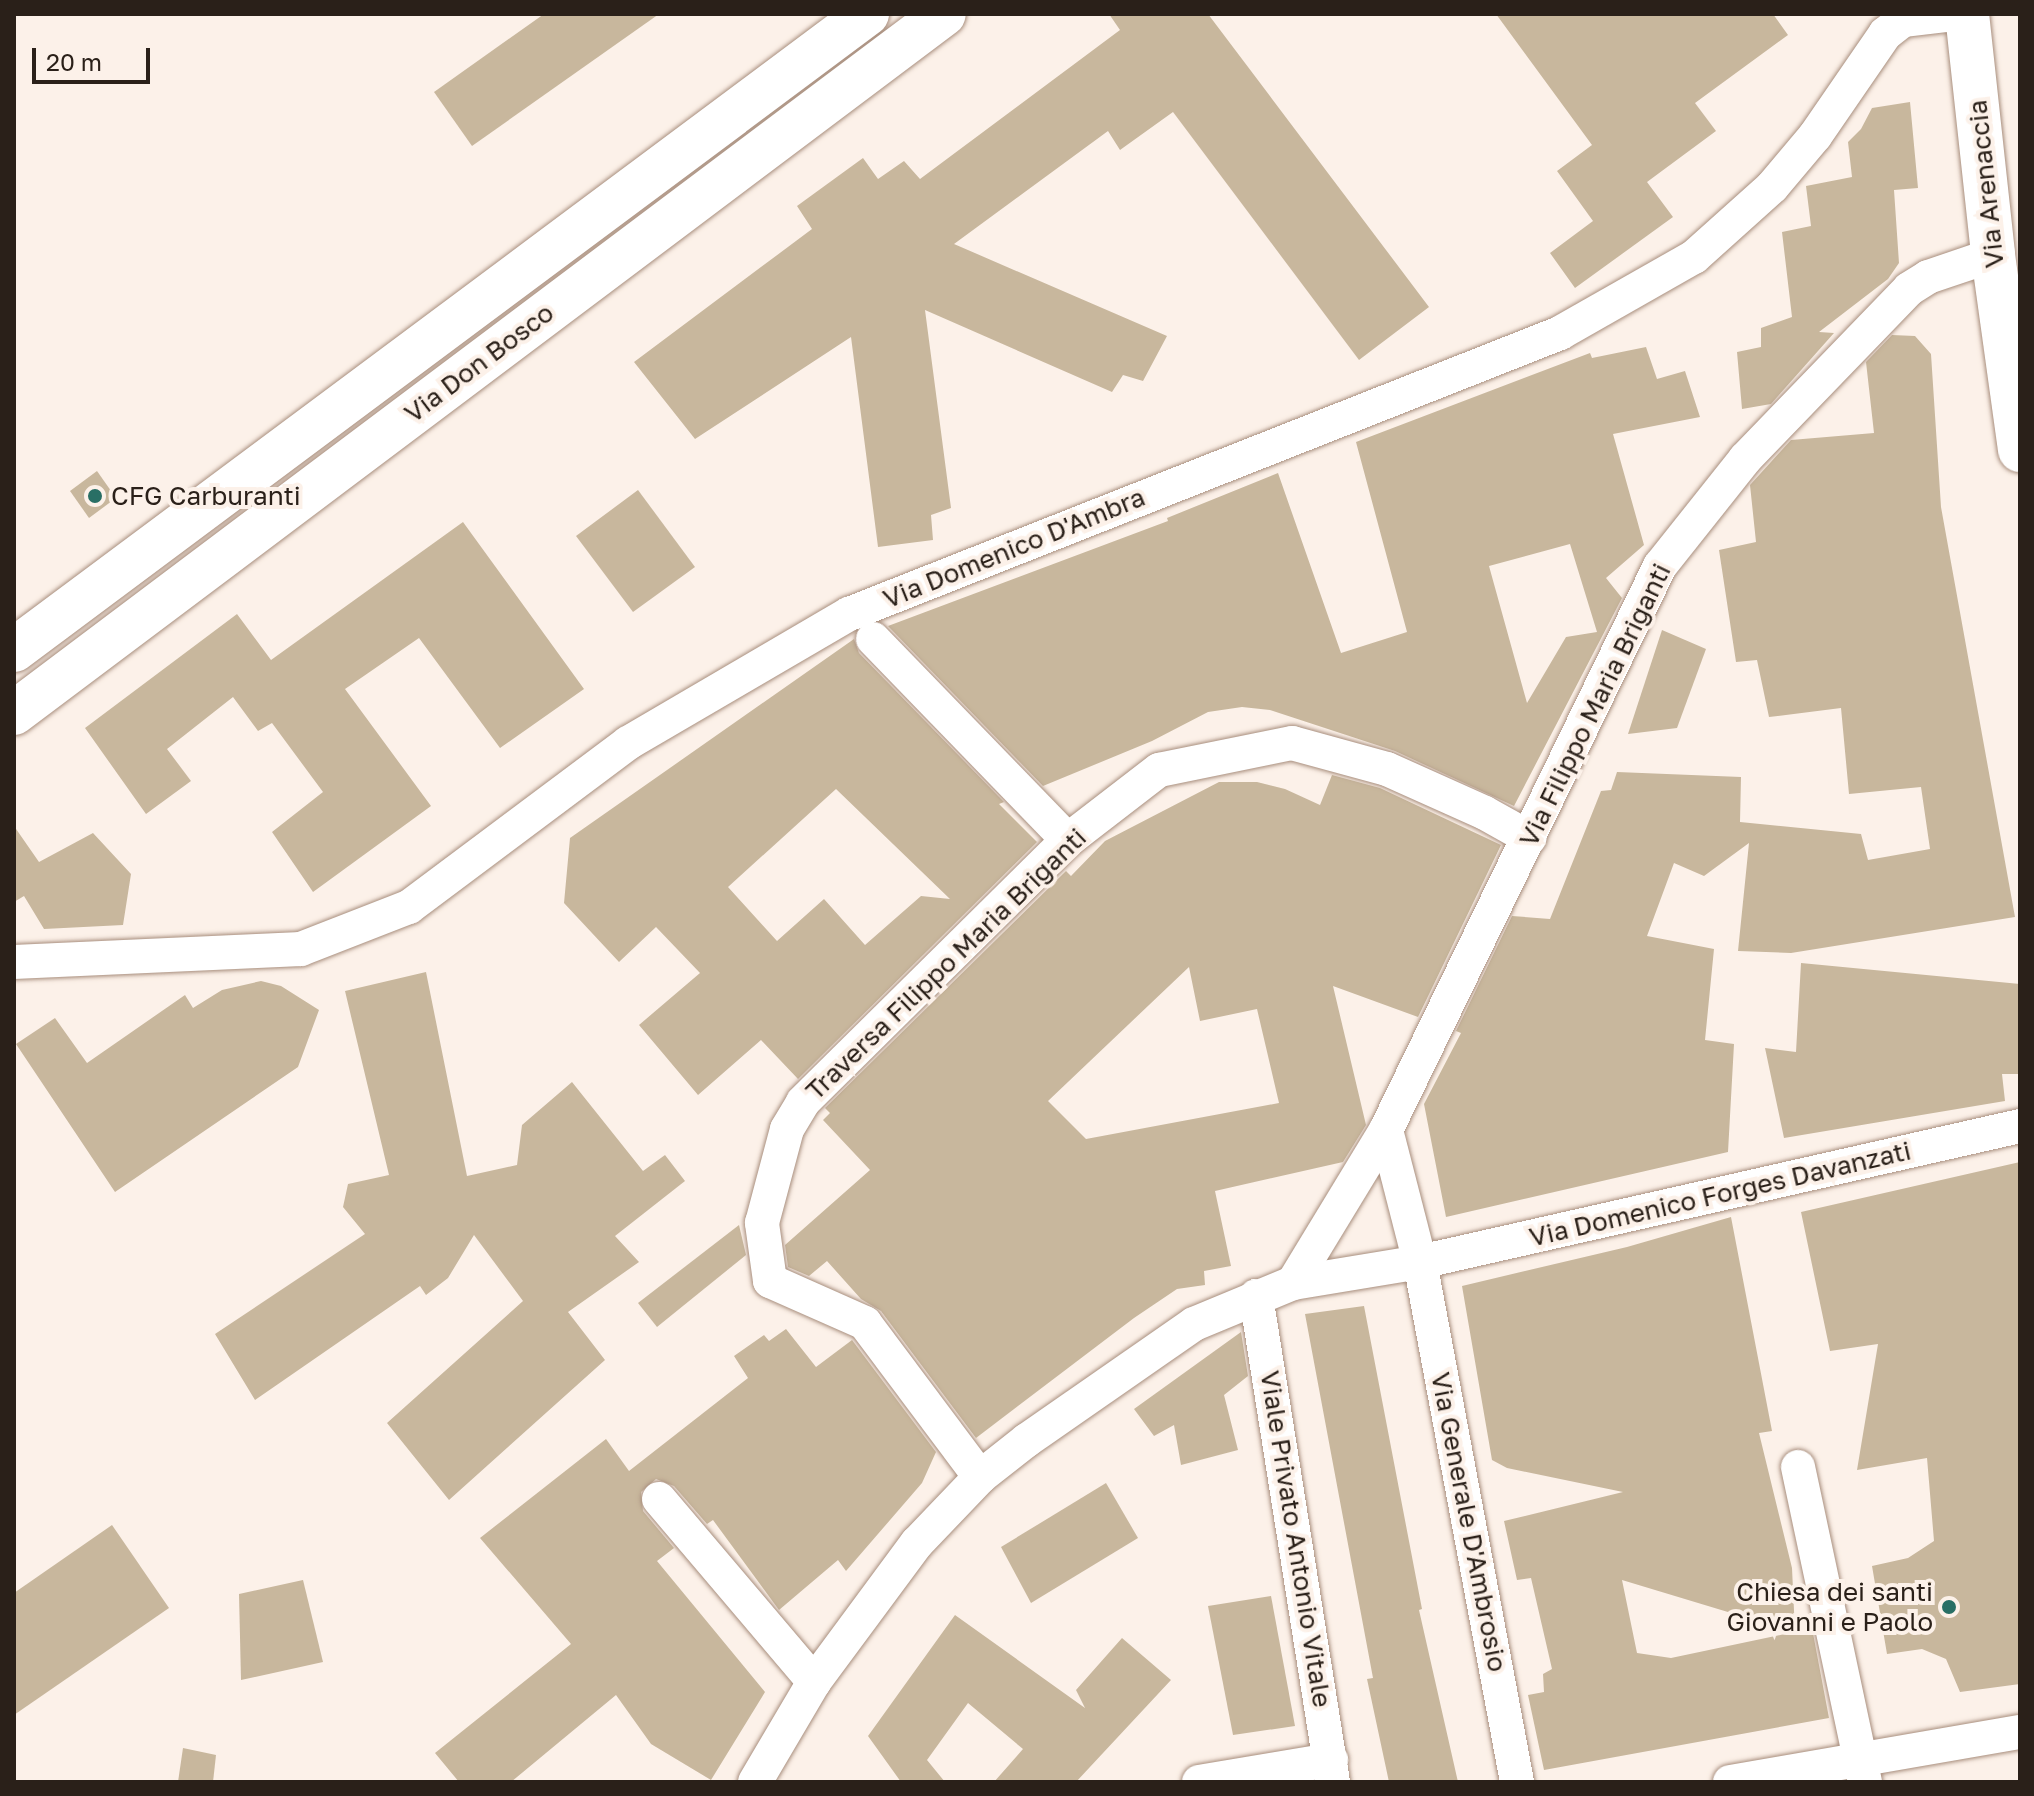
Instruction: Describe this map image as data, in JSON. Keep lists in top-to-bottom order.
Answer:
{
  "streets": {
    "main road": ["Via Arenaccia", "Via Don Bosco"],
    "street": [
      "Via Domenico D'Ambra",
      "Via Filippo Maria Briganti",
      "Traversa Filippo Maria Briganti",
      "Via Domenico Forges Davanzati",
      "Via Generale D'Ambrosio",
      "Viale Privato Antonio Vitale"
    ]
  },
  "crossings": [
    ["Via Arenaccia", "Via Filippo Maria Briganti"],
    ["Via Filippo Maria Briganti", "Traversa Filippo Maria Briganti"],
    ["Via Domenico Forges Davanzati", "Via Generale D'Ambrosio"]
  ],
  "places": ["CFG Carburanti", "Chiesa dei santi Giovanni e Paolo"],
  "scale_bar": "20 m"
}
